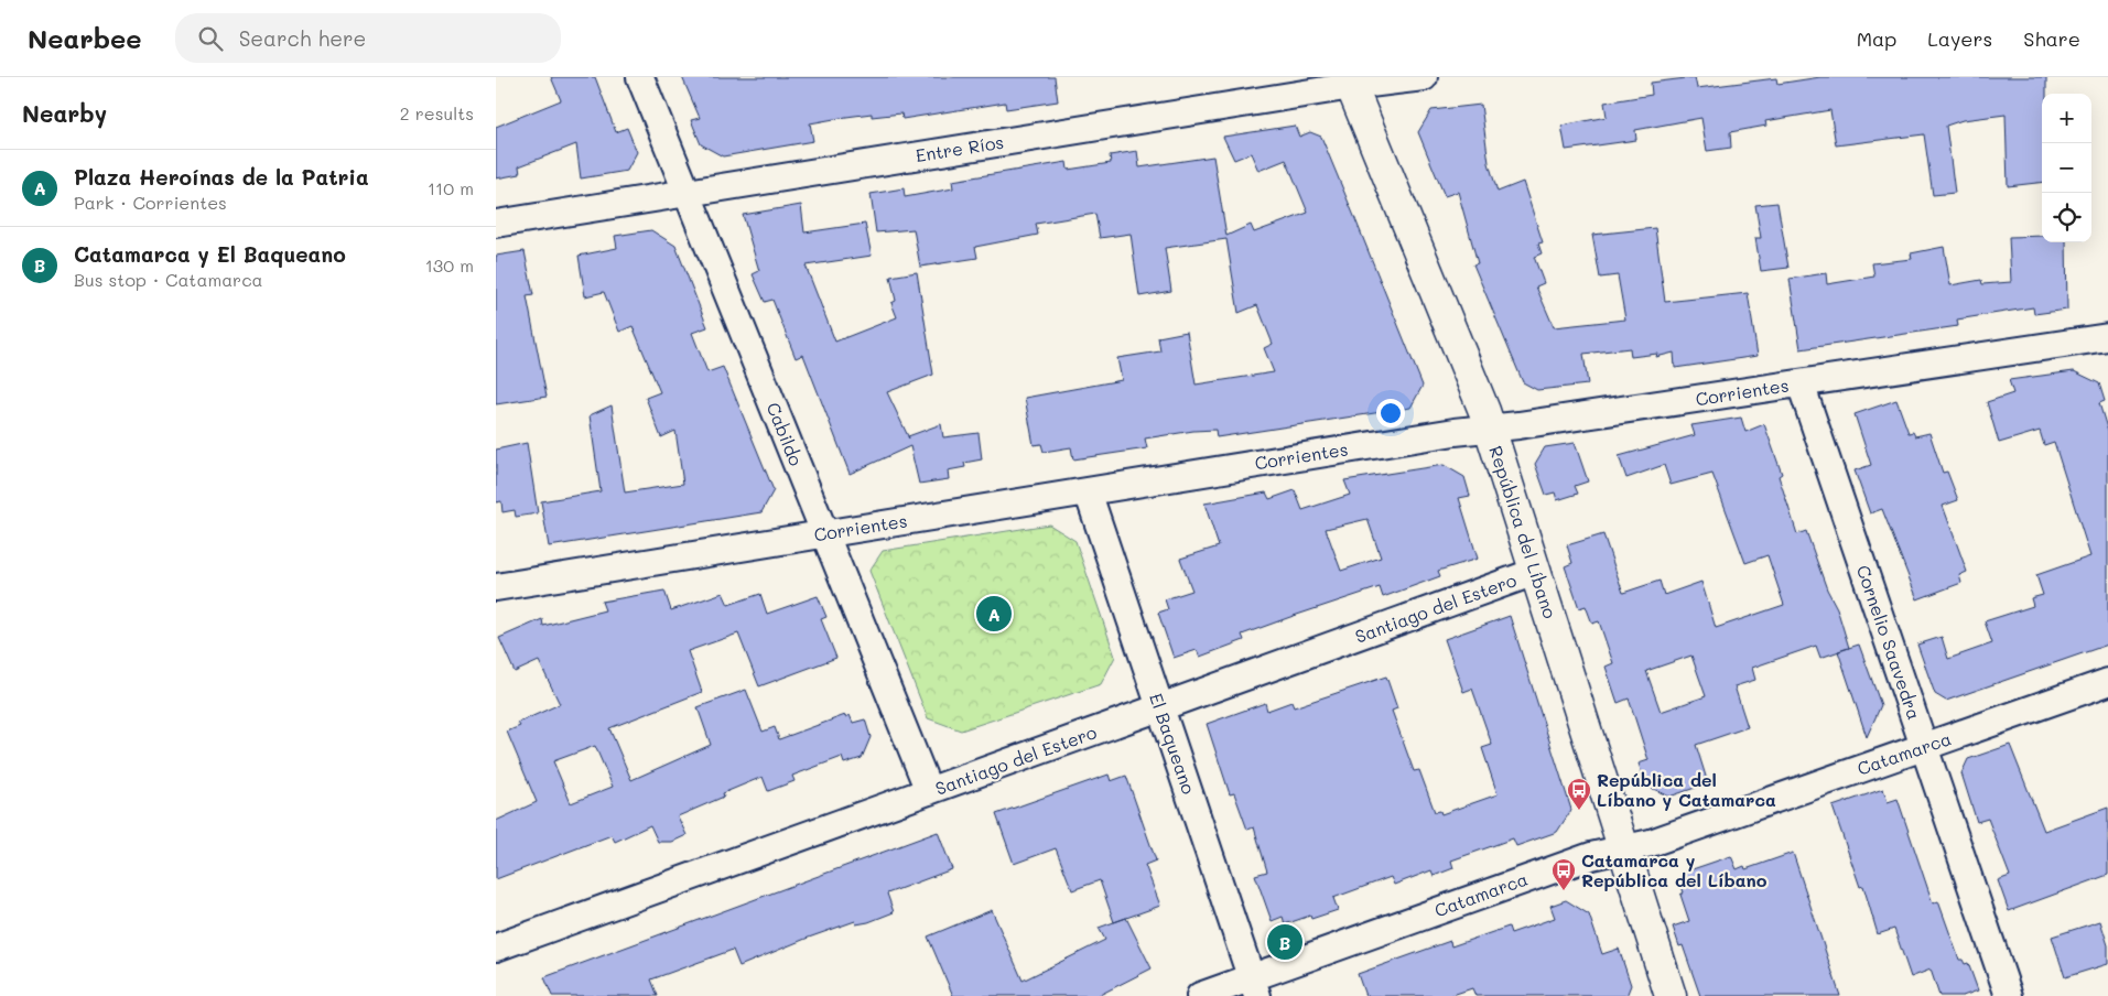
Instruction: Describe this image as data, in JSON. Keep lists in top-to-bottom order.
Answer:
{
  "streets": {
    "main road": ["República del Líbano"],
    "street": [
      "Entre Ríos",
      "Corrientes",
      "Cabildo",
      "Santiago del Estero",
      "Cornelio Saavedra",
      "El Baqueano",
      "Catamarca"
    ]
  },
  "crossings": [
    ["Entre Ríos", "Cabildo"],
    ["Entre Ríos", "República del Líbano"],
    ["Corrientes", "Cabildo"],
    ["Corrientes", "República del Líbano"],
    ["Corrientes", "Cornelio Saavedra"],
    ["Corrientes", "El Baqueano"],
    ["Cabildo", "Santiago del Estero"],
    ["República del Líbano", "Santiago del Estero"],
    ["República del Líbano", "Catamarca"],
    ["Santiago del Estero", "El Baqueano"],
    ["Cornelio Saavedra", "Catamarca"],
    ["El Baqueano", "Catamarca"]
  ],
  "places": {
    "bus stop": ["República del Líbano y Catamarca", "Catamarca y República del Líbano"]
  },
  "page": {
    "header": "Nearbee",
    "search": "Search here",
    "nav": ["Map", "Layers", "Share"],
    "heading": ["Nearby", "2 results"],
    "map_buttons": ["+", "−"],
    "list": [
      {
        "mark": "A",
        "name": "Plaza Heroínas de la Patria",
        "note": "Park · Corrientes",
        "value": "110 m"
      },
      {
        "mark": "B",
        "name": "Catamarca y El Baqueano",
        "note": "Bus stop · Catamarca",
        "value": "130 m"
      }
    ],
    "pins": ["A", "B"]
  }
}
